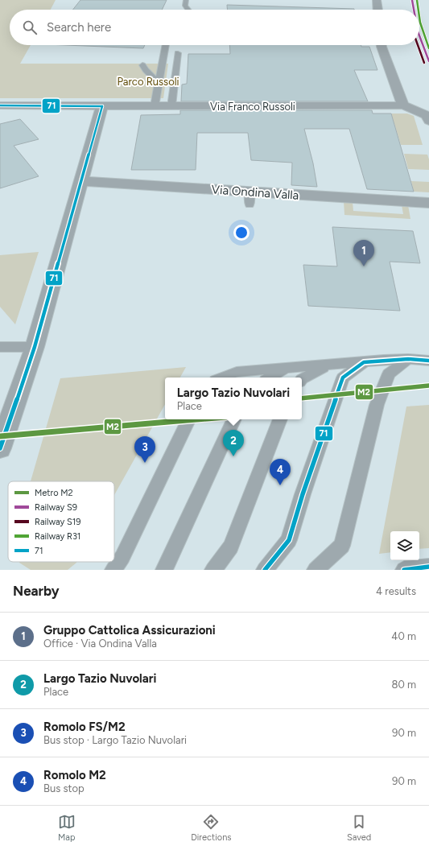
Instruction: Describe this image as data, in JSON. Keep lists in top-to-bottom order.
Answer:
{
  "streets": {
    "street": ["Via Franco Russoli", "Via Ondina Valla"]
  },
  "parks": ["Parco Russoli"],
  "lines": [
    "rail line S9",
    "rail line R31",
    "rail line S19",
    "transit line 71",
    "metro line M2"
  ],
  "legend": [
    "Metro M2",
    "Railway S9",
    "Railway S19",
    "Railway R31",
    "71"
  ],
  "page": {
    "search": "Search here",
    "pins": [
      "1",
      "2",
      "3",
      "4"
    ],
    "popup": ["Largo Tazio Nuvolari", "Place"],
    "heading": ["Nearby", "4 results"],
    "list": [
      {
        "mark": "1",
        "name": "Gruppo Cattolica Assicurazioni",
        "note": "Office · Via Ondina Valla",
        "value": "40 m"
      },
      {
        "mark": "2",
        "name": "Largo Tazio Nuvolari",
        "note": "Place",
        "value": "80 m"
      },
      {
        "mark": "3",
        "name": "Romolo FS/M2",
        "note": "Bus stop · Largo Tazio Nuvolari",
        "value": "90 m"
      },
      {
        "mark": "4",
        "name": "Romolo M2",
        "note": "Bus stop",
        "value": "90 m"
      }
    ],
    "nav": ["Map", "Directions", "Saved"]
  }
}
